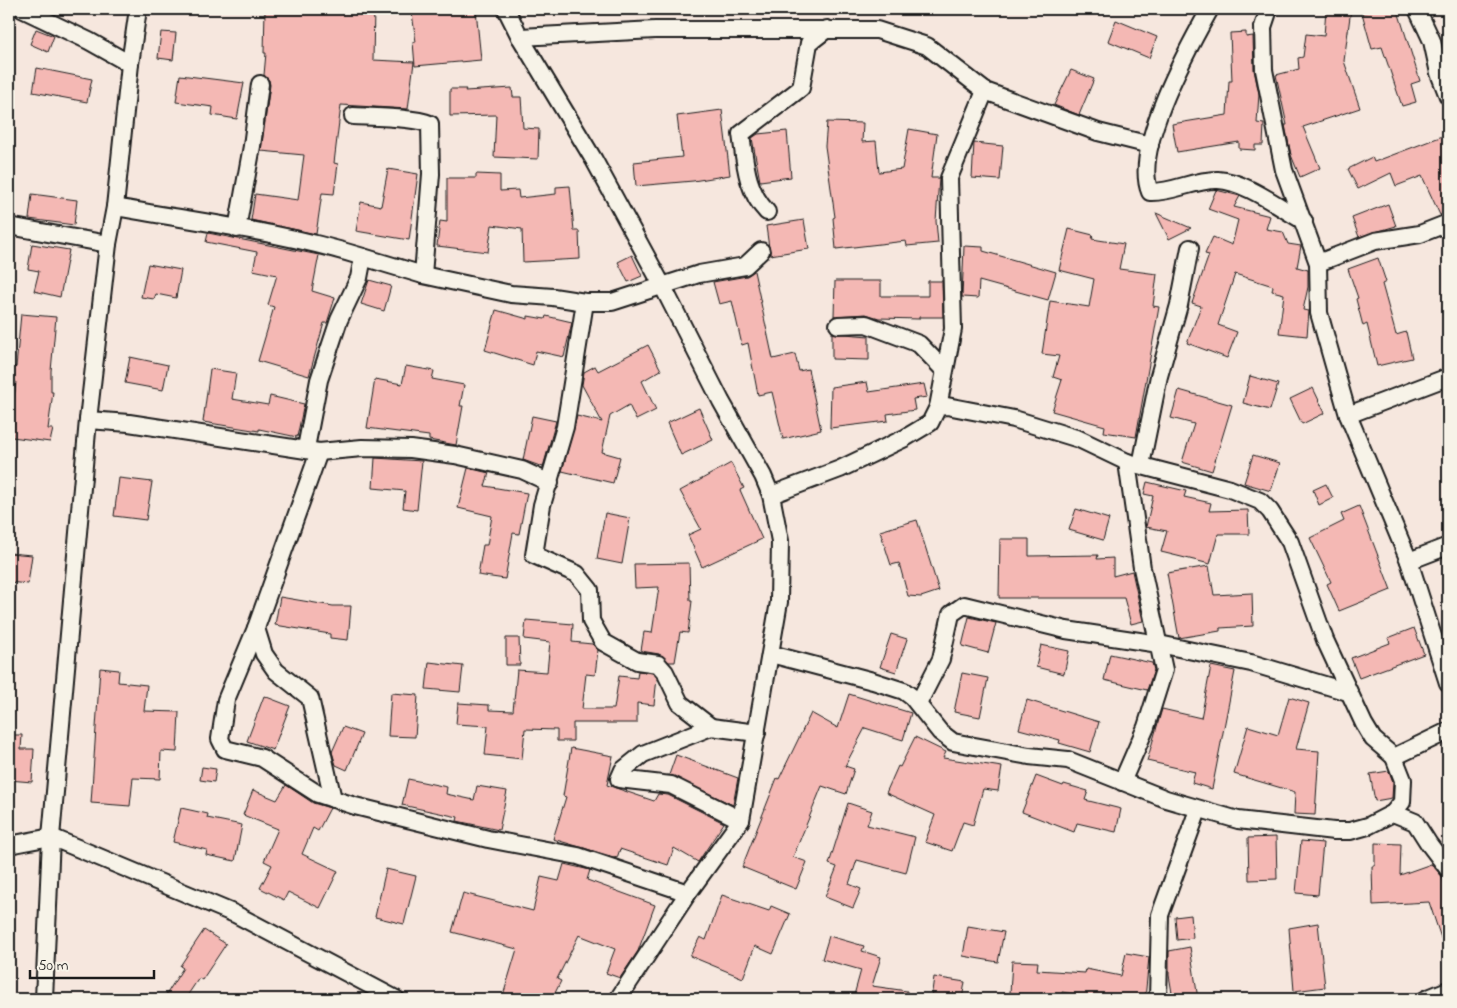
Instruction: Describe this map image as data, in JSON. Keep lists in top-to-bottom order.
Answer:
{
  "scale_bar": "50 m"
}
